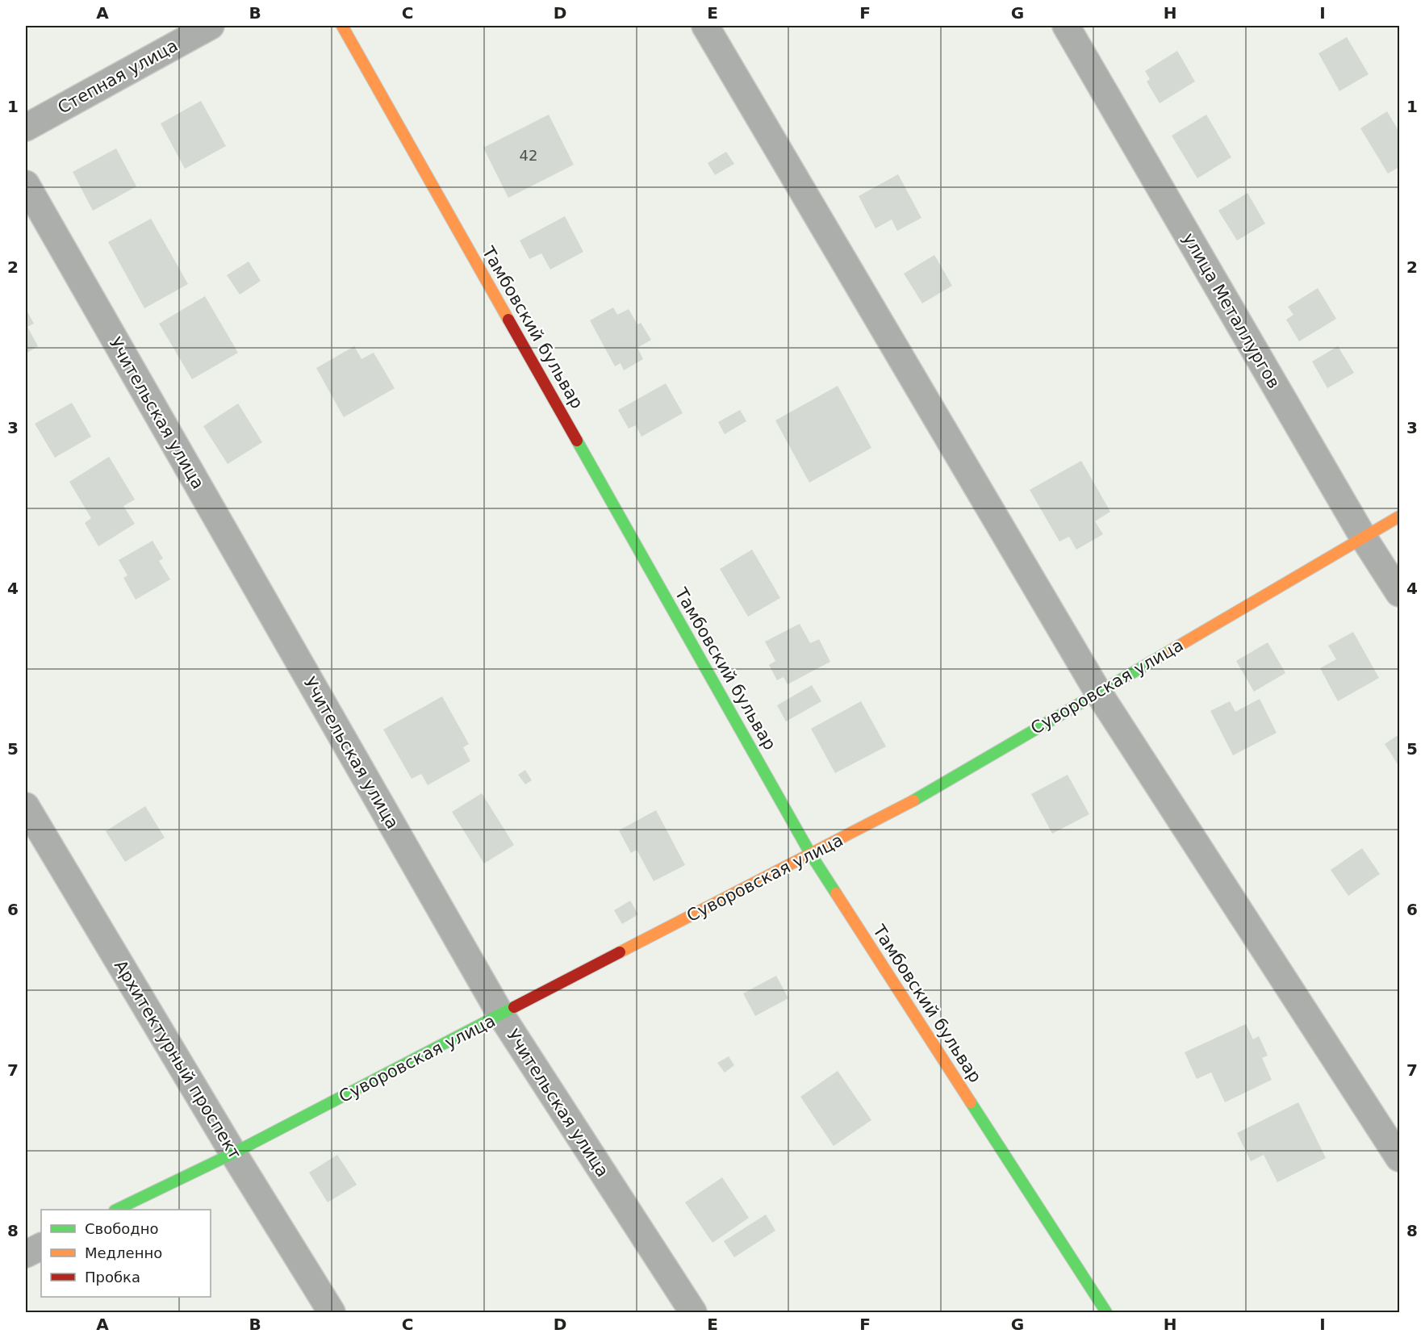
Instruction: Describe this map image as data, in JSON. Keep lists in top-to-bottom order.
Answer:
{
  "streets": {
    "street": [
      "Степная улица",
      "улица Металлургов",
      "Тамбовский бульвар",
      "Учительская улица",
      "Суворовская улица",
      "Архитектурный проспект"
    ]
  },
  "crossings": [
    ["улица Металлургов", "Суворовская улица"],
    ["Тамбовский бульвар", "Суворовская улица"],
    ["Учительская улица", "Суворовская улица"],
    ["Суворовская улица", "Архитектурный проспект"]
  ],
  "house_numbers": ["42"],
  "legend": ["Свободно", "Медленно", "Пробка"],
  "grid": {
    "columns": [
      "A",
      "B",
      "C",
      "D",
      "E",
      "F",
      "G",
      "H",
      "I"
    ],
    "rows": [
      "1",
      "2",
      "3",
      "4",
      "5",
      "6",
      "7",
      "8"
    ]
  }
}
